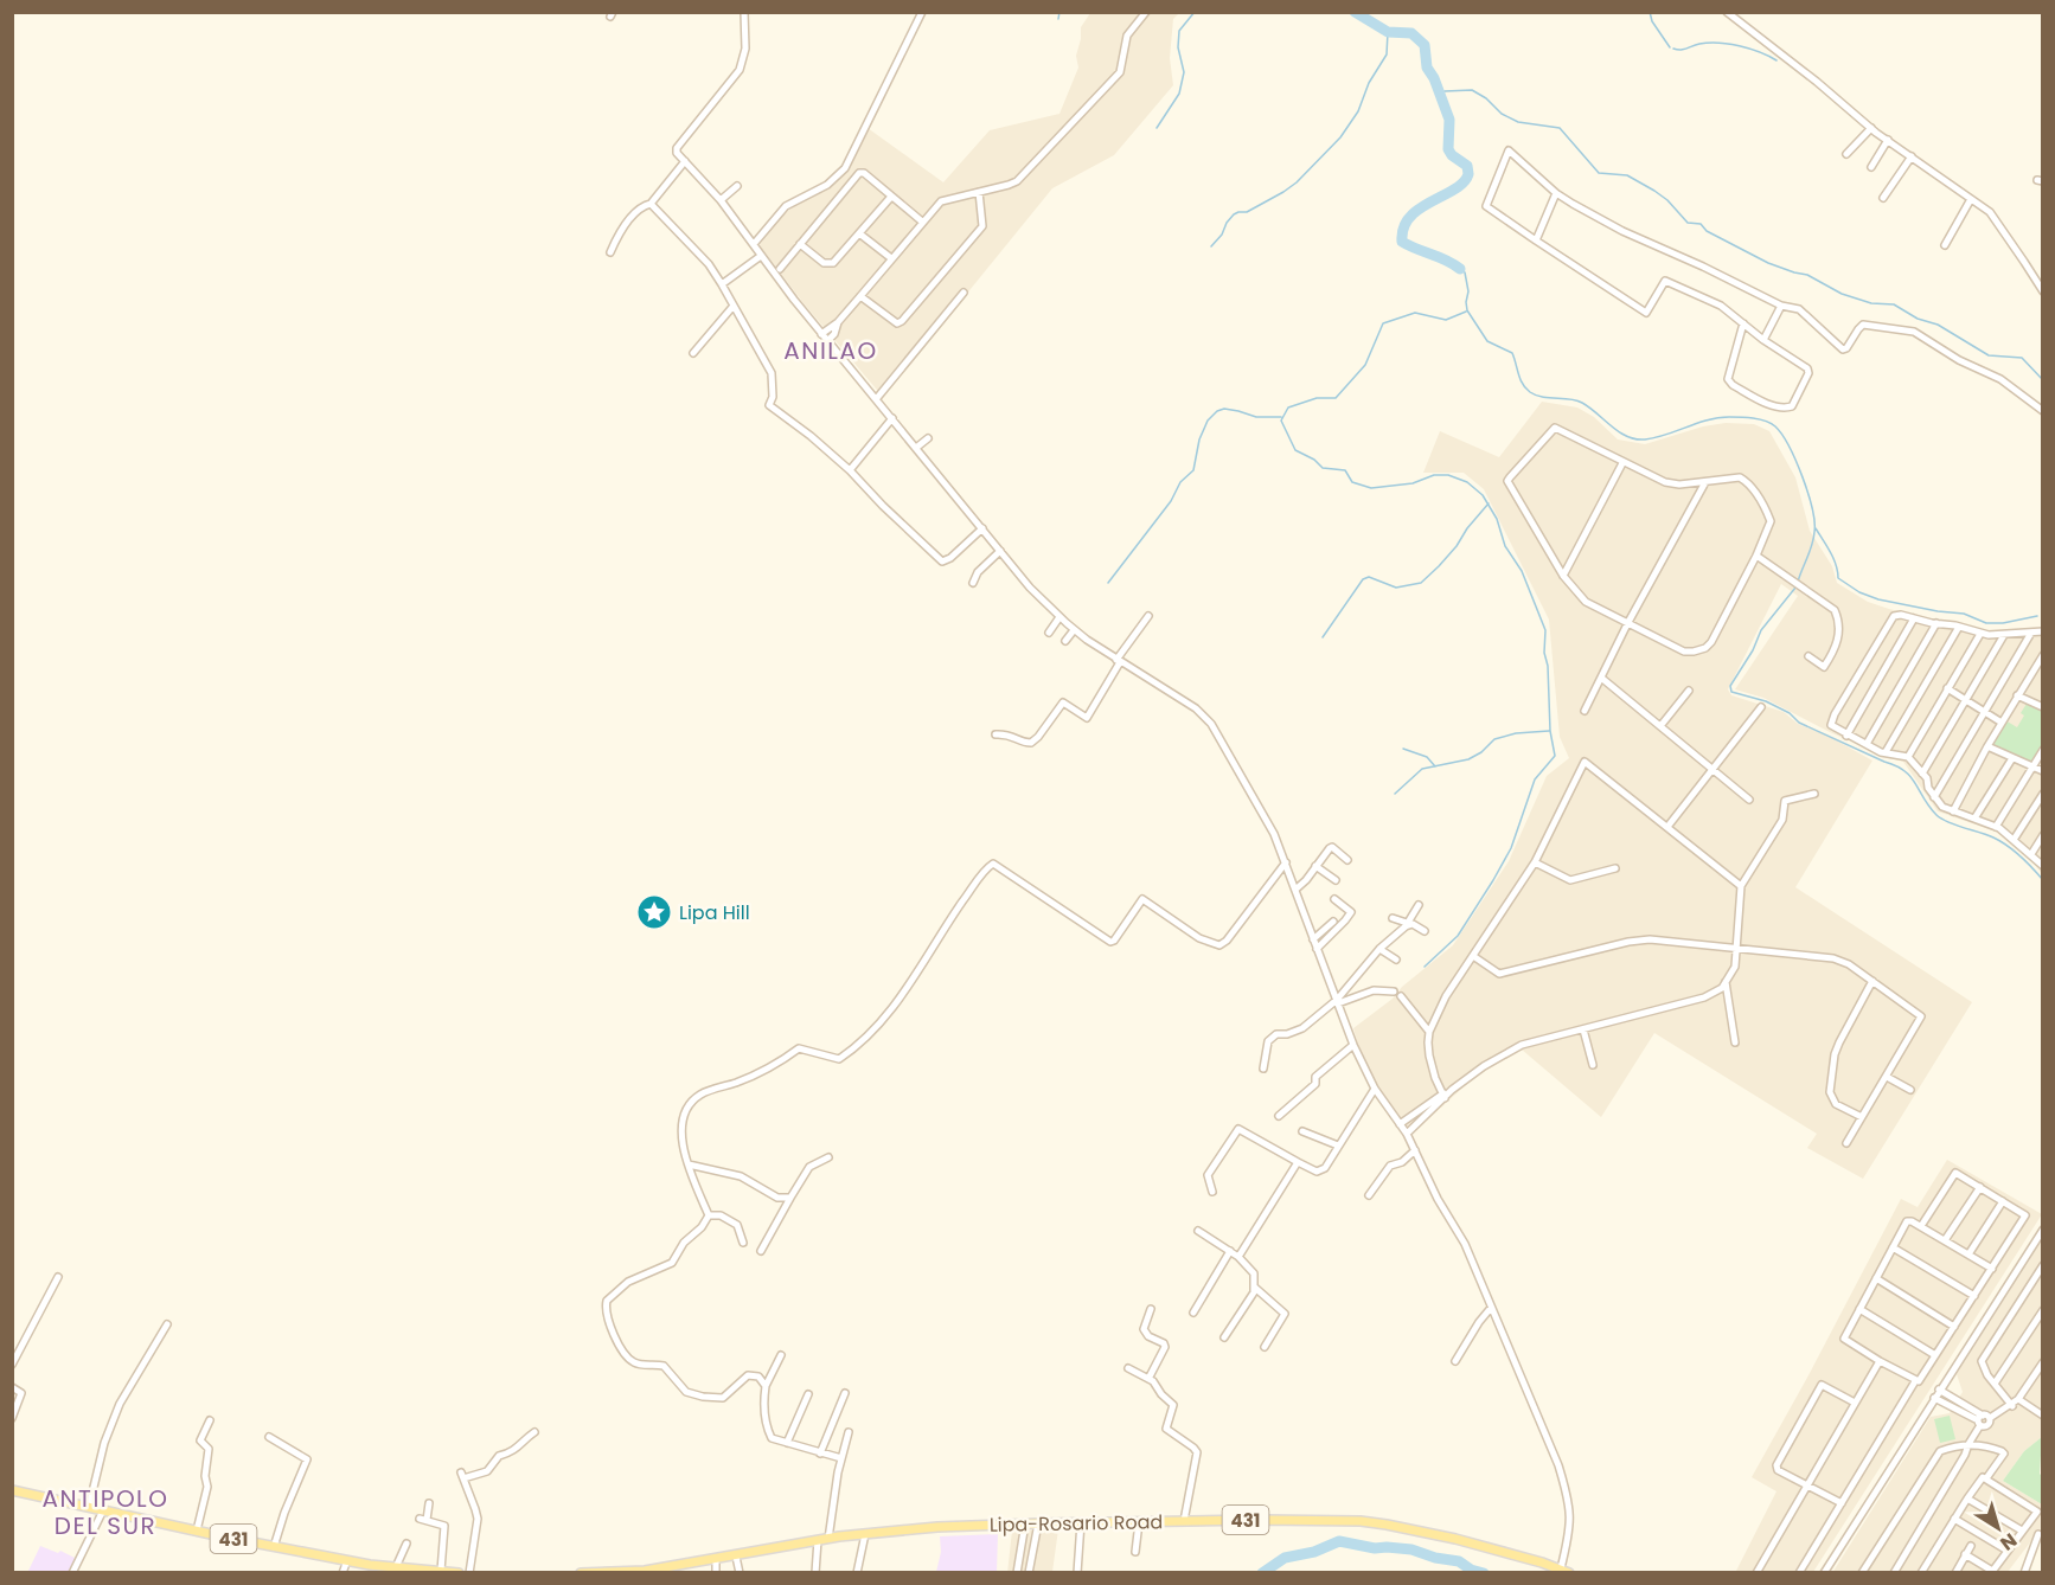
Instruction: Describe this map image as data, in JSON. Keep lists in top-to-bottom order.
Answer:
{
  "streets": {
    "main road": ["431", "Lipa-Rosario Road"]
  },
  "districts": ["ANILAO", "ANTIPOLO DEL SUR"],
  "places": {
    "place": ["Lipa Hill"]
  },
  "north": "bottom right"
}
